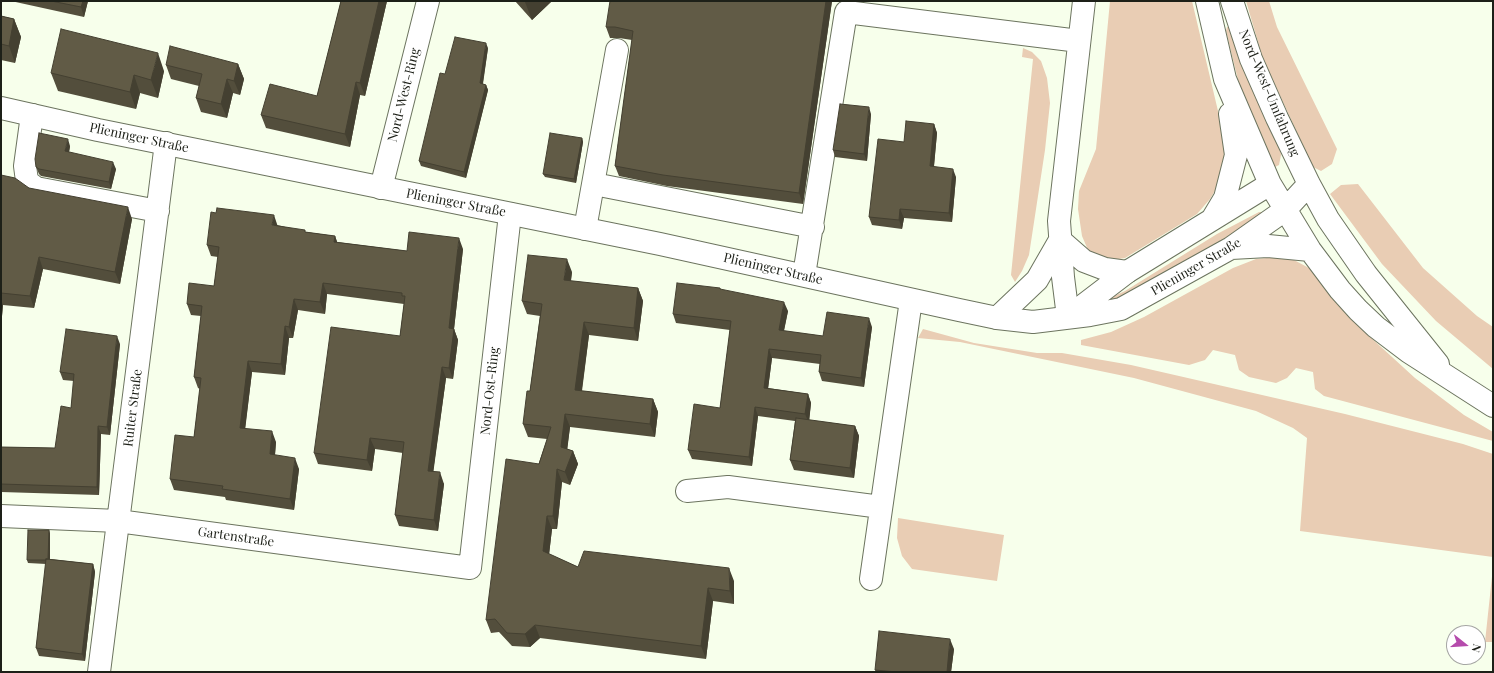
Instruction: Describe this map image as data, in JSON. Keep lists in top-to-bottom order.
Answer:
{
  "streets": {
    "main road": [
      "Nord-West-Umfahrung",
      "Nord-West-Ring",
      "Plieninger Straße",
      "Nord-Ost-Ring",
      "Ruiter Straße",
      "Gartenstraße"
    ]
  },
  "crossings": [
    ["Nord-West-Umfahrung", "Plieninger Straße"],
    ["Nord-West-Ring", "Plieninger Straße"],
    ["Plieninger Straße", "Nord-Ost-Ring"],
    ["Plieninger Straße", "Ruiter Straße"],
    ["Nord-Ost-Ring", "Gartenstraße"],
    ["Ruiter Straße", "Gartenstraße"]
  ],
  "north": "right"
}
